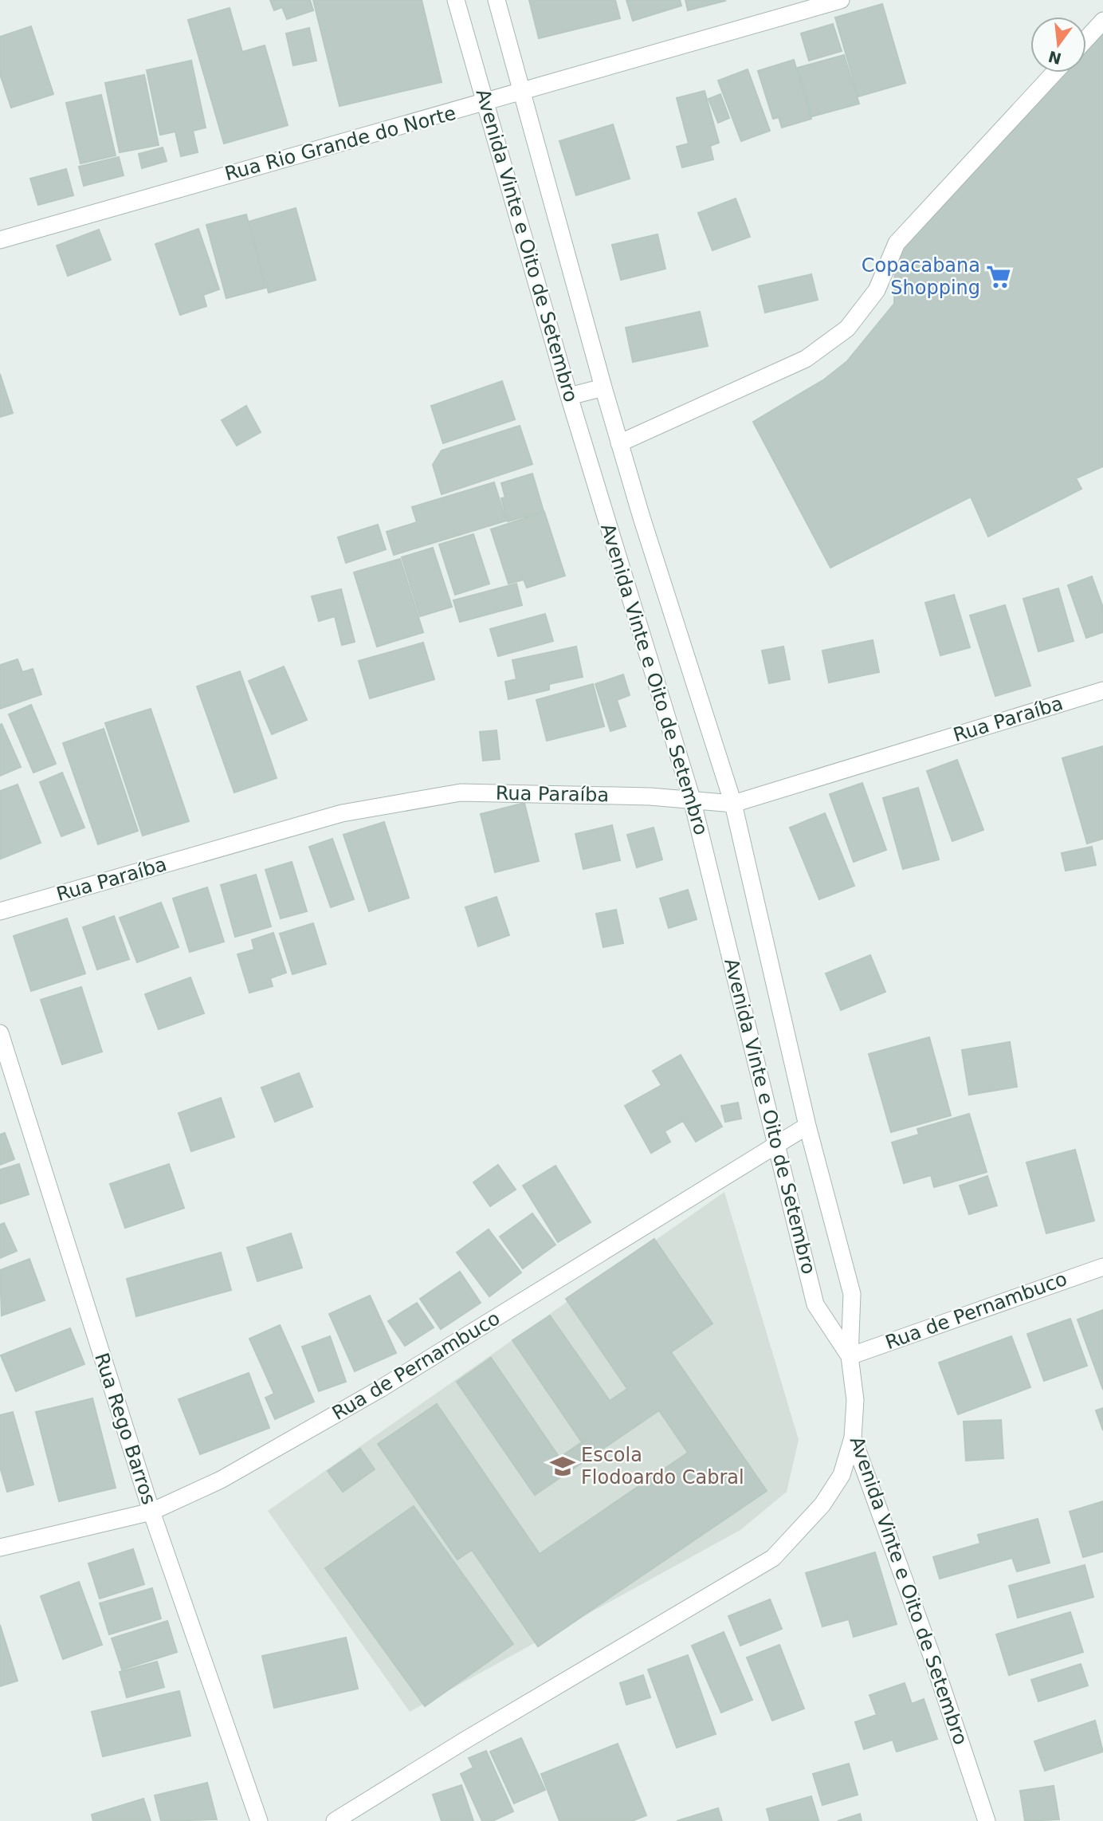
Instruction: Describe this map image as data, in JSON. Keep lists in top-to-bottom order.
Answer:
{
  "streets": {
    "street": [
      "Rua Rio Grande do Norte",
      "Avenida Vinte e Oito de Setembro",
      "Rua Paraíba",
      "Rua de Pernambuco",
      "Rua Rego Barros"
    ]
  },
  "crossings": [
    ["Rua Rio Grande do Norte", "Avenida Vinte e Oito de Setembro"],
    ["Avenida Vinte e Oito de Setembro", "Rua Paraíba"],
    ["Avenida Vinte e Oito de Setembro", "Rua de Pernambuco"],
    ["Rua de Pernambuco", "Rua Rego Barros"]
  ],
  "places": {
    "supermarket": ["Copacabana Shopping"],
    "school or university": ["Escola Flodoardo Cabral"]
  },
  "north": "bottom"
}
